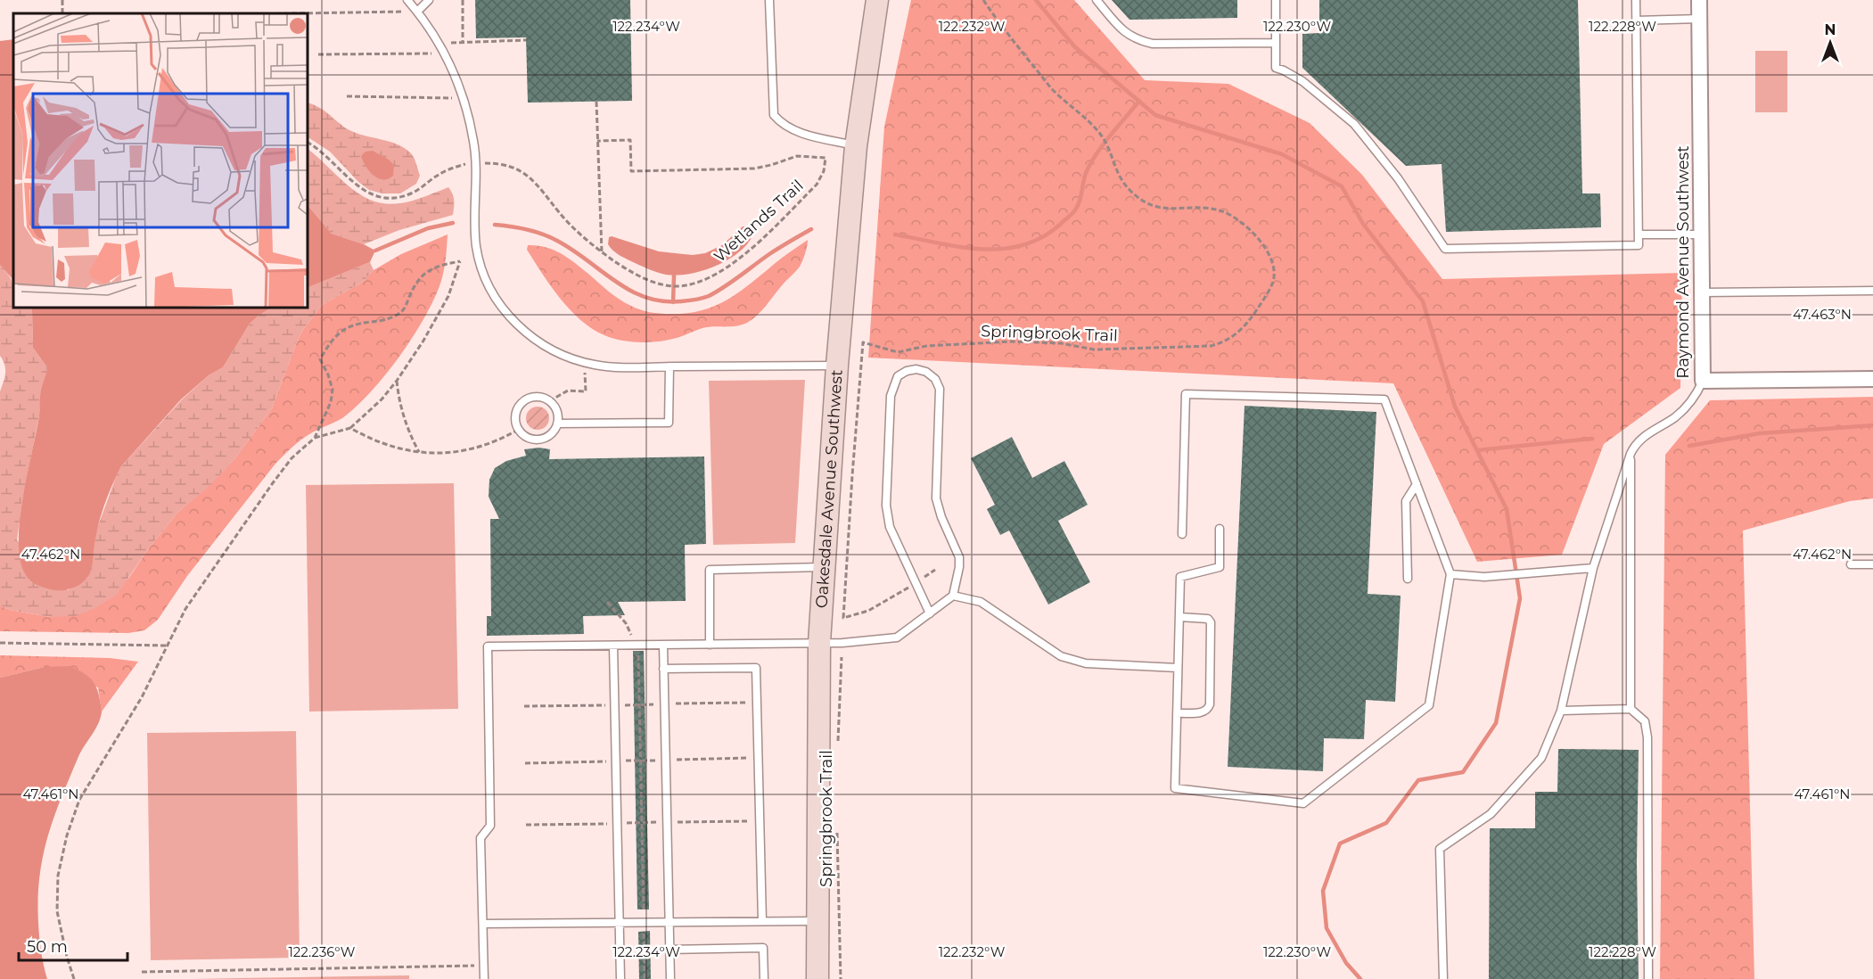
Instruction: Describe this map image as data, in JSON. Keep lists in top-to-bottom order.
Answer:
{
  "streets": {
    "street": ["Raymond Avenue Southwest", "Oakesdale Avenue Southwest"],
    "path": ["Wetlands Trail", "Springbrook Trail"]
  },
  "scale_bar": "50 m",
  "north": "top",
  "coordinates": [
    "122.234°W",
    "122.232°W",
    "122.230°W",
    "122.228°W",
    "47.463°N",
    "47.462°N",
    "47.461°N",
    "122.236°W"
  ]
}
